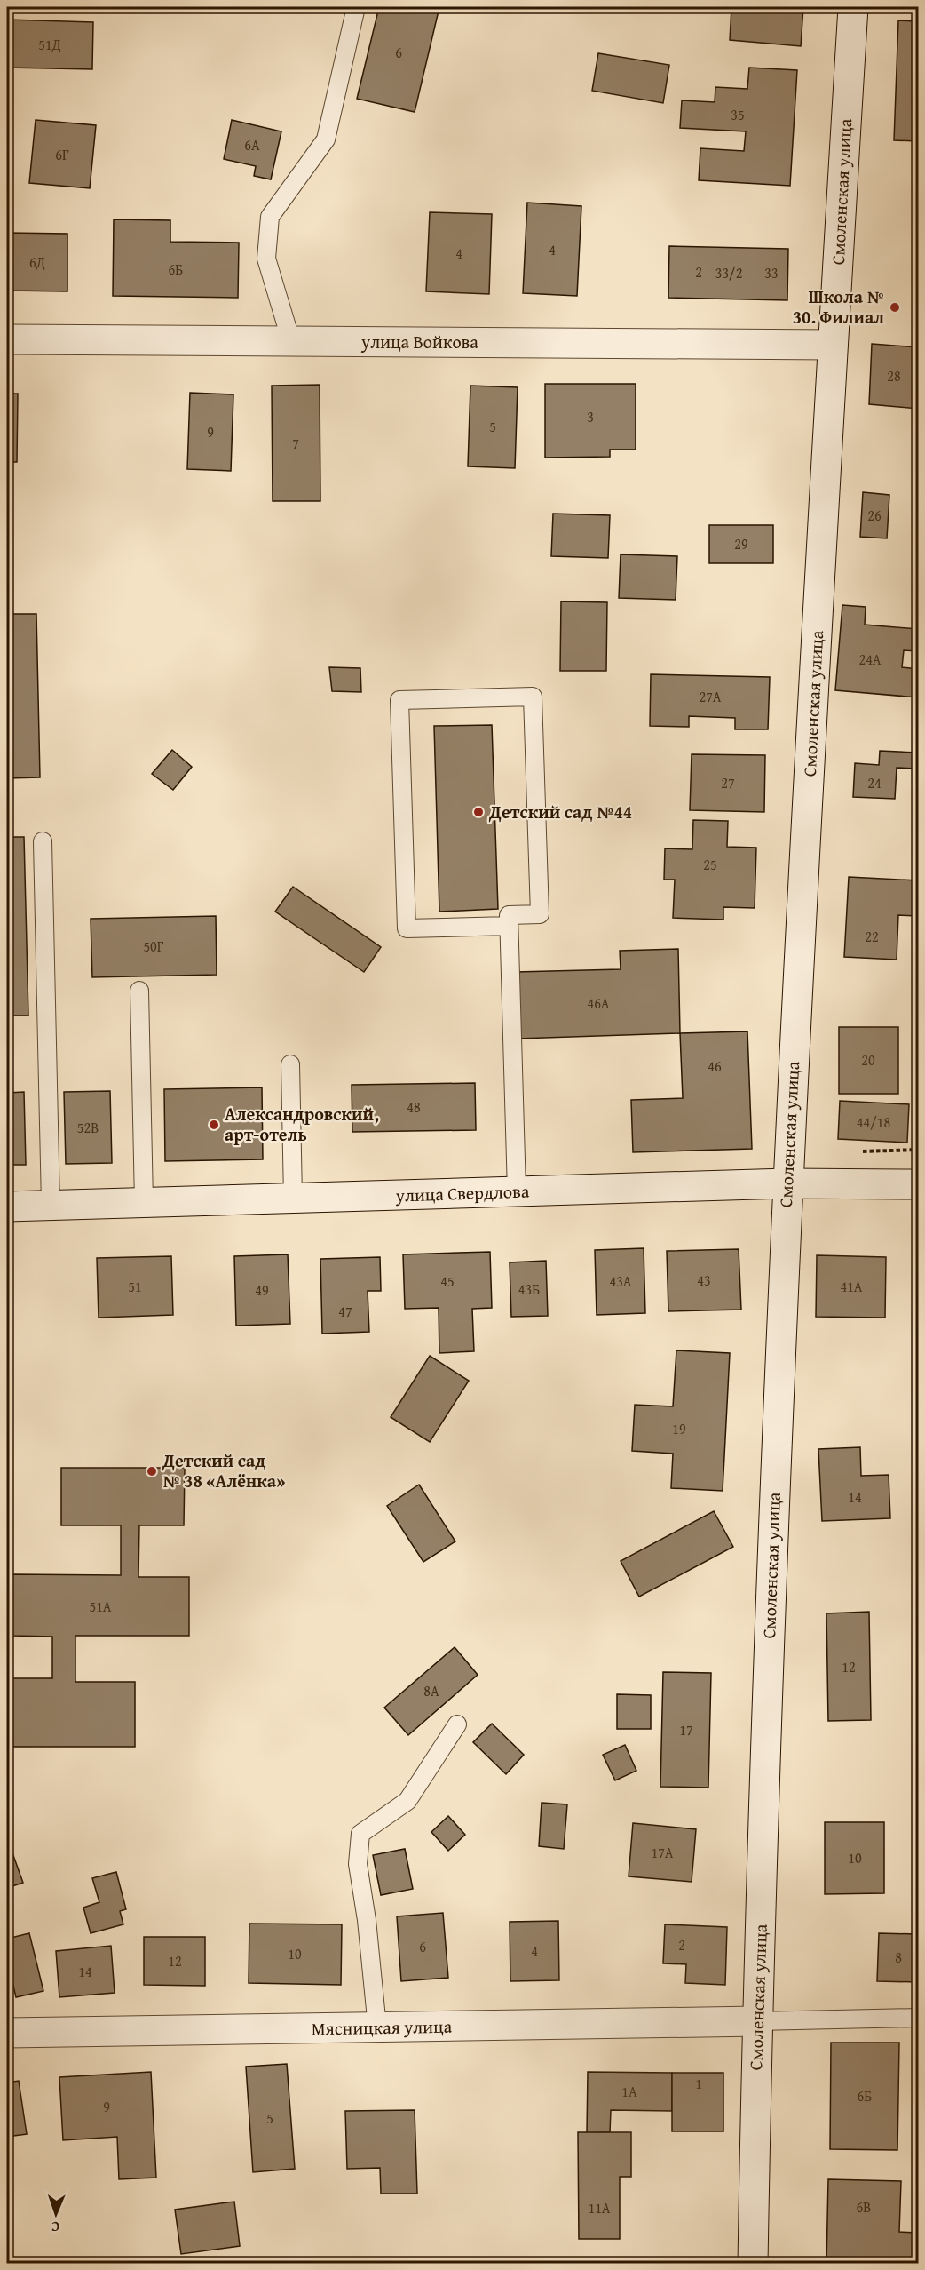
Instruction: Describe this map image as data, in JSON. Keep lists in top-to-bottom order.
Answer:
{
  "streets": {
    "street": [
      "Смоленская улица",
      "улица Войкова",
      "улица Свердлова",
      "Мясницкая улица"
    ]
  },
  "crossings": [
    ["Смоленская улица", "улица Войкова"],
    ["Смоленская улица", "улица Свердлова"],
    ["Смоленская улица", "Мясницкая улица"]
  ],
  "places": [
    "Школа № 30. Филиал",
    "Детский сад №44",
    "Александровский, арт-отель",
    "Детский сад № 38 «Алёнка»"
  ],
  "house_numbers": [
    "51Д",
    "6",
    "35",
    "6А",
    "6Г",
    "4",
    "4",
    "6Д",
    "6Б",
    "2",
    "33/2",
    "33",
    "28",
    "3",
    "5",
    "9",
    "7",
    "26",
    "29",
    "24А",
    "27А",
    "27",
    "24",
    "25",
    "22",
    "50Г",
    "46А",
    "20",
    "46",
    "48",
    "44/18",
    "52В",
    "43",
    "45",
    "43А",
    "51",
    "41А",
    "43Б",
    "49",
    "47",
    "19",
    "14",
    "51А",
    "12",
    "8А",
    "17",
    "17А",
    "10",
    "2",
    "6",
    "4",
    "10",
    "8",
    "12",
    "14",
    "1",
    "1А",
    "6Б",
    "9",
    "5",
    "6В",
    "11А"
  ],
  "north": "bottom"
}
